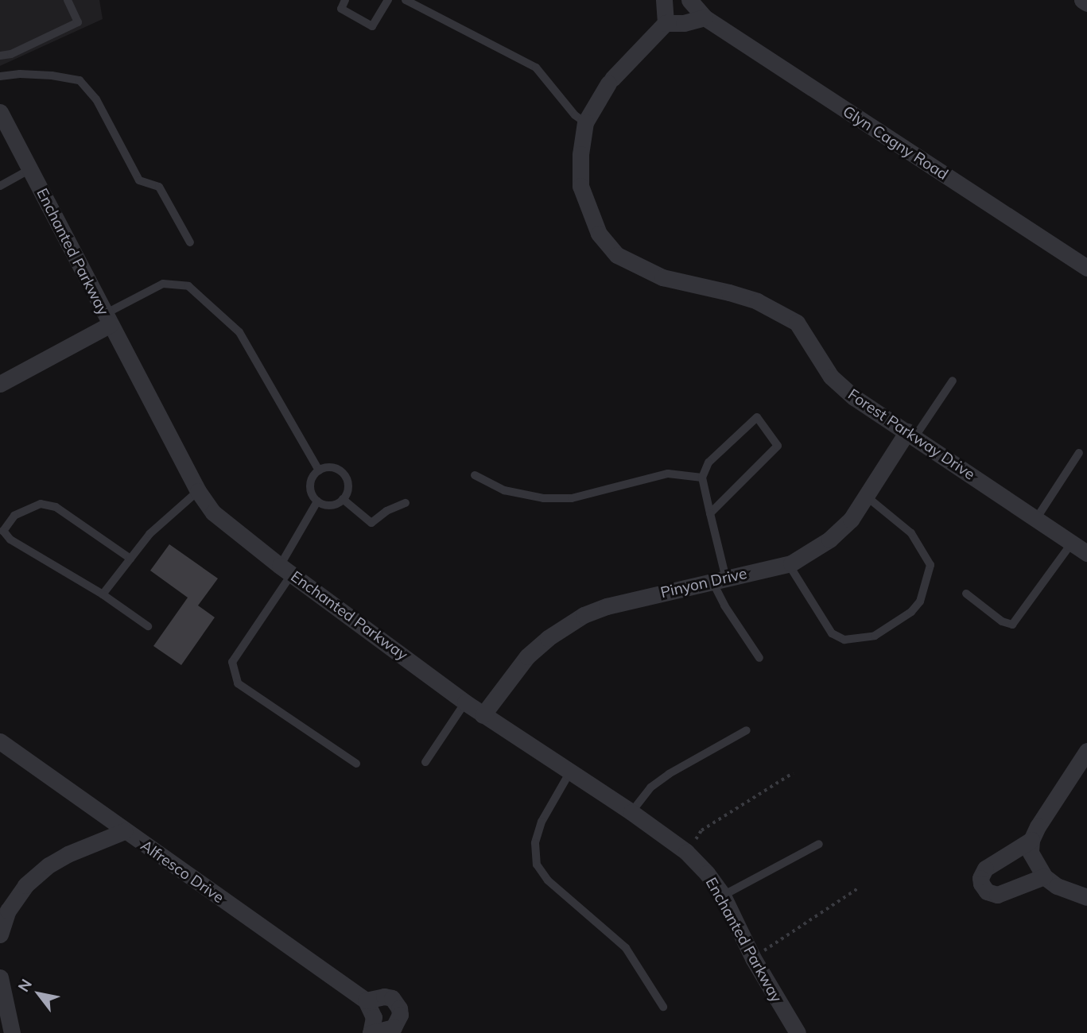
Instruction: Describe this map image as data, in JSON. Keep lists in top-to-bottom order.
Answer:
{
  "streets": {
    "street": [
      "Glyn Cagny Road",
      "Enchanted Parkway",
      "Forest Parkway Drive",
      "Pinyon Drive",
      "Alfresco Drive"
    ]
  },
  "crossings": [
    ["Enchanted Parkway", "Pinyon Drive"],
    ["Forest Parkway Drive", "Pinyon Drive"]
  ],
  "north": "top left"
}
